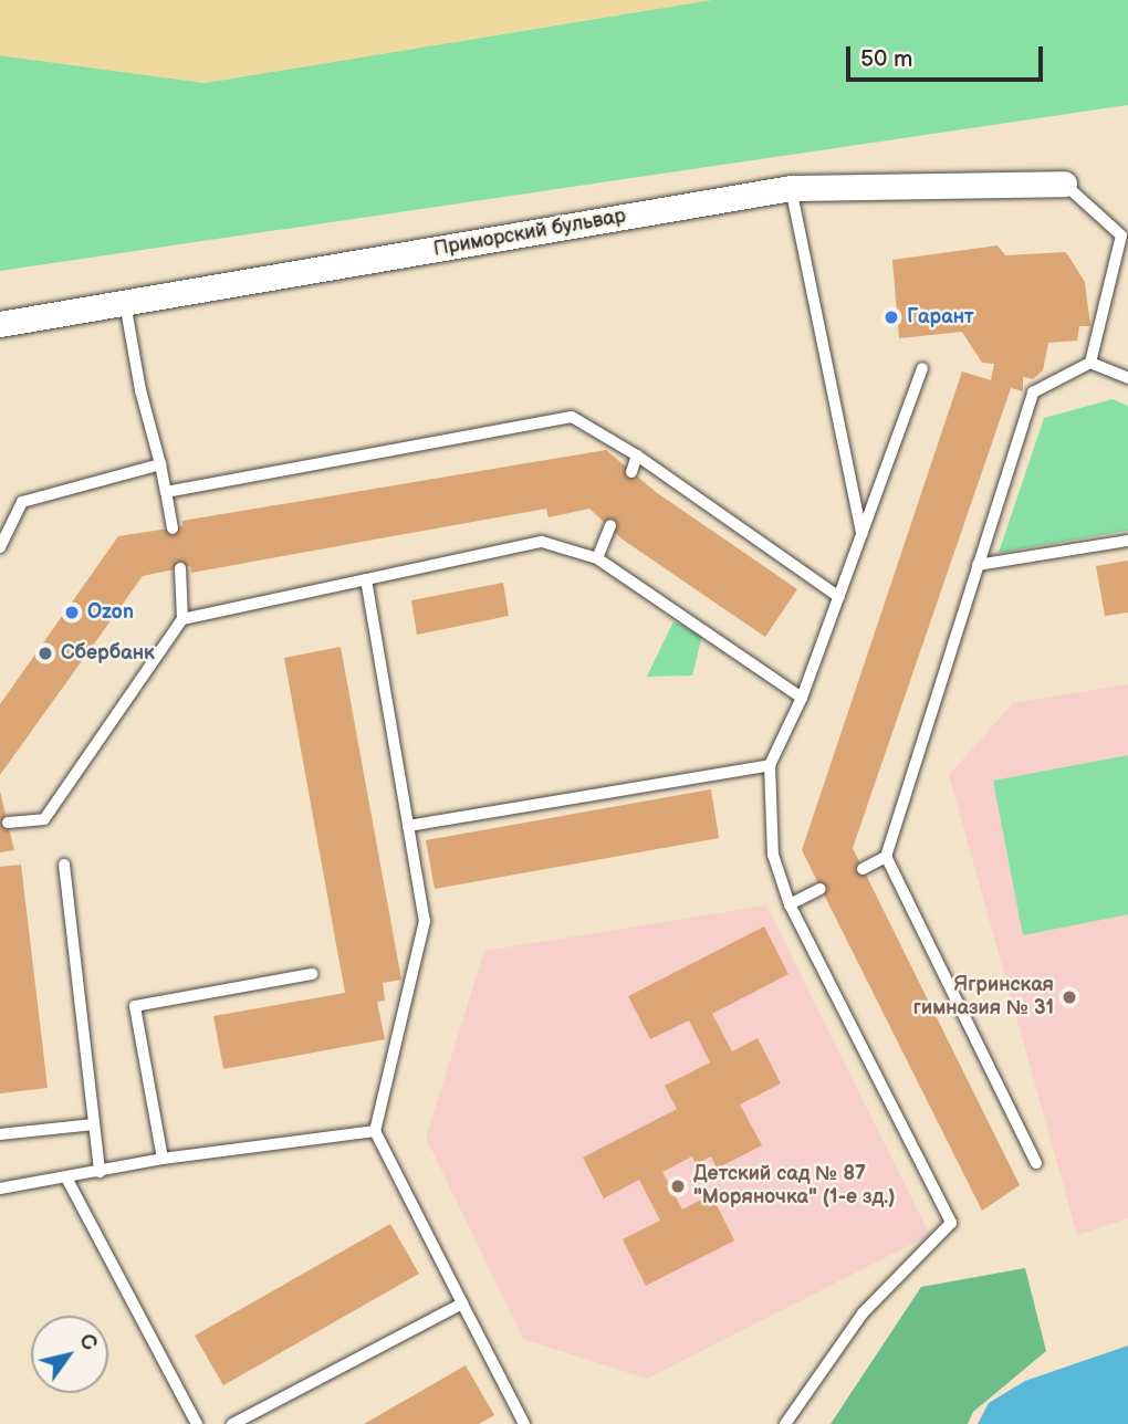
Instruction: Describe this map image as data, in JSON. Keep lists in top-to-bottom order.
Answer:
{
  "streets": {
    "street": ["Приморский бульвар"]
  },
  "places": [
    "Гарант",
    "Ozon",
    "Сбербанк",
    "Ягринская гимназия № 31",
    "Детский сад № 87 \"Моряночка\" (1-е зд.)"
  ],
  "scale_bar": "50 m",
  "north": "top right"
}
